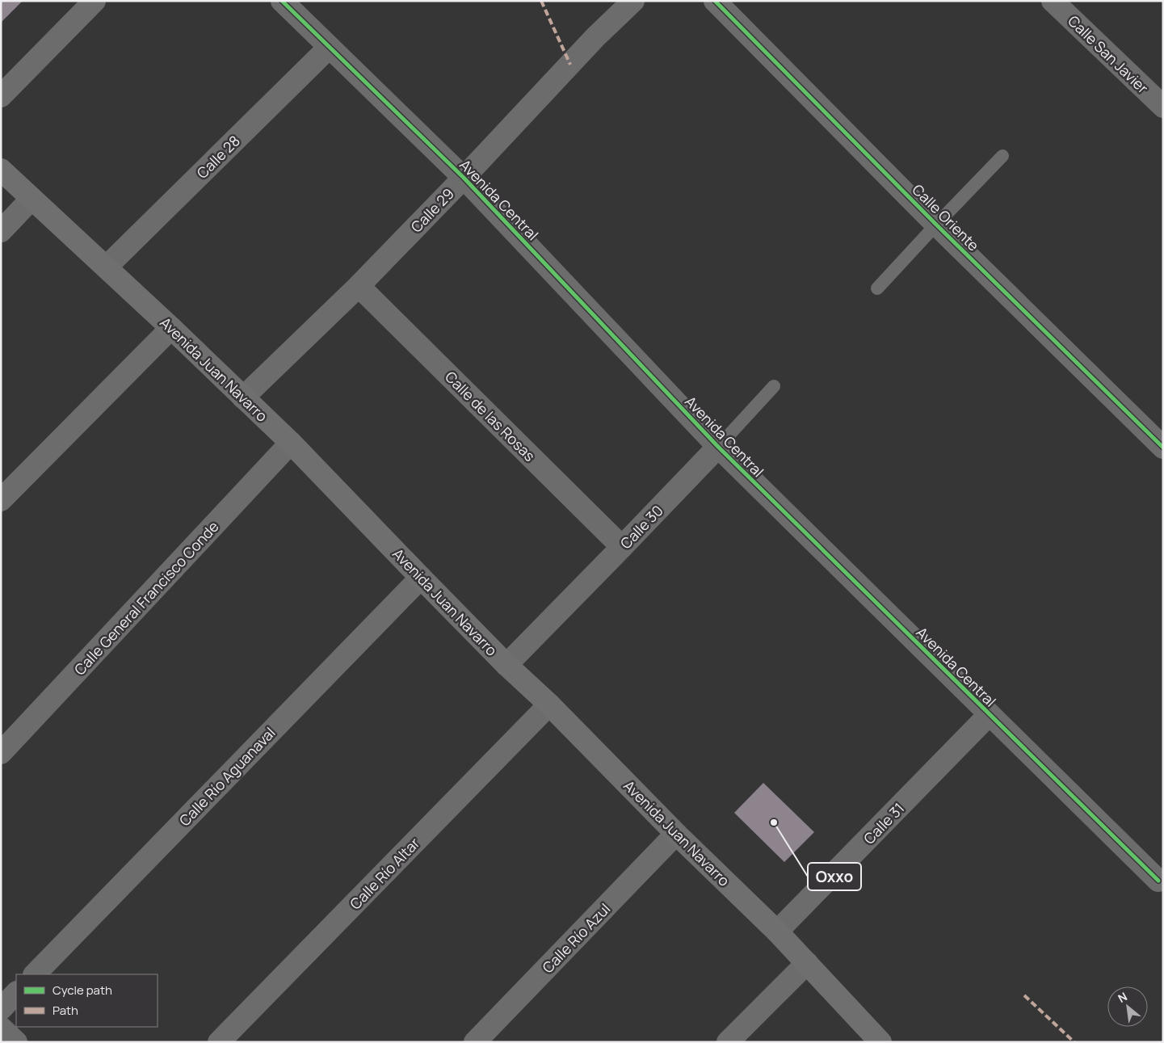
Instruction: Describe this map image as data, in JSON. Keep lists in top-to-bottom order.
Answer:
{
  "streets": {
    "main road": ["Avenida Juan Navarro"],
    "street": [
      "Calle San Javier",
      "Calle 28",
      "Avenida Central",
      "Calle 29",
      "Calle Oriente",
      "Calle de las Rosas",
      "Calle 30",
      "Calle General Francisco Conde",
      "Calle Río Aguanaval",
      "Calle 31",
      "Calle Río Altar",
      "Calle Río Azul"
    ]
  },
  "crossings": [
    ["Calle 28", "Avenida Central"],
    ["Calle 28", "Avenida Juan Navarro"],
    ["Avenida Central", "Calle 29"],
    ["Avenida Central", "Calle 30"],
    ["Avenida Central", "Calle 31"],
    ["Calle 29", "Avenida Juan Navarro"],
    ["Calle 29", "Calle de las Rosas"],
    ["Avenida Juan Navarro", "Calle 30"],
    ["Avenida Juan Navarro", "Calle General Francisco Conde"],
    ["Avenida Juan Navarro", "Calle Río Aguanaval"],
    ["Avenida Juan Navarro", "Calle 31"],
    ["Avenida Juan Navarro", "Calle Río Altar"],
    ["Avenida Juan Navarro", "Calle Río Azul"],
    ["Calle de las Rosas", "Calle 30"]
  ],
  "places": ["Oxxo"],
  "legend": ["Cycle path", "Path"],
  "north": "top left"
}
